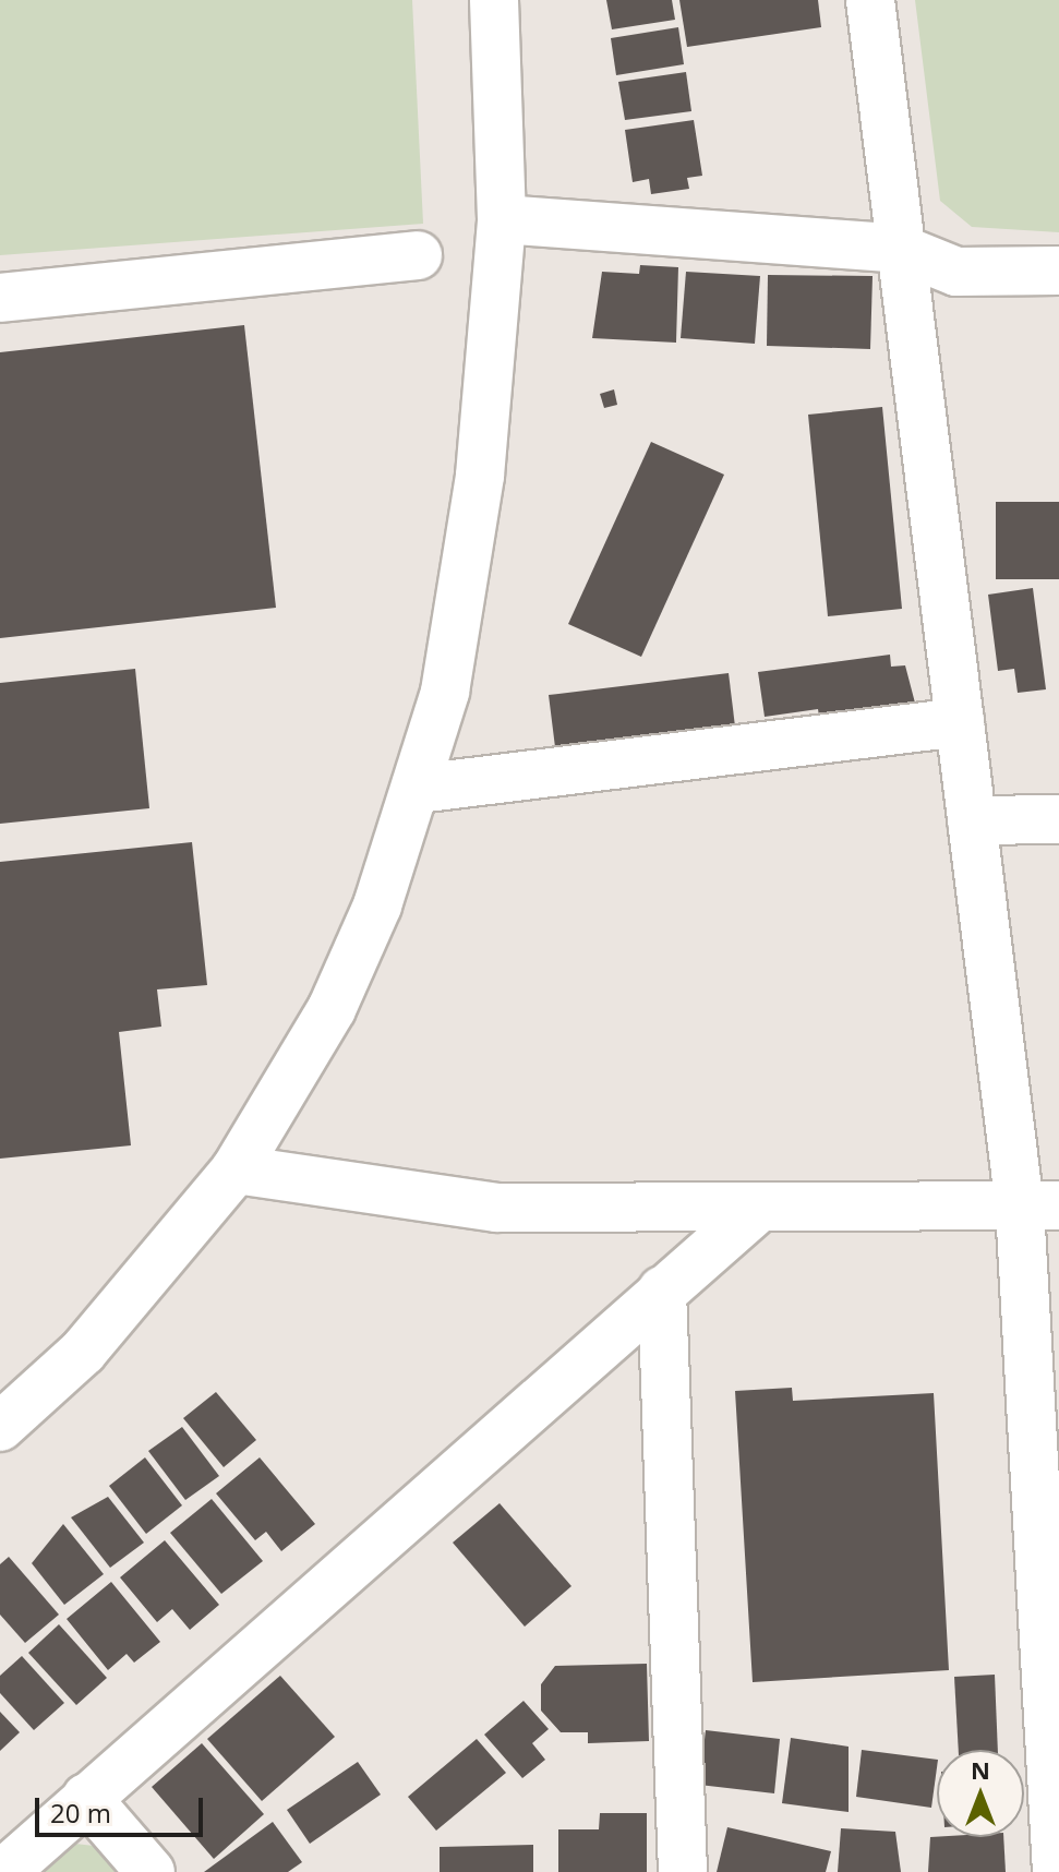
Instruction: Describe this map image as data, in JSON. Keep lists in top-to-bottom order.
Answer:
{
  "scale_bar": "20 m",
  "north": "top"
}
